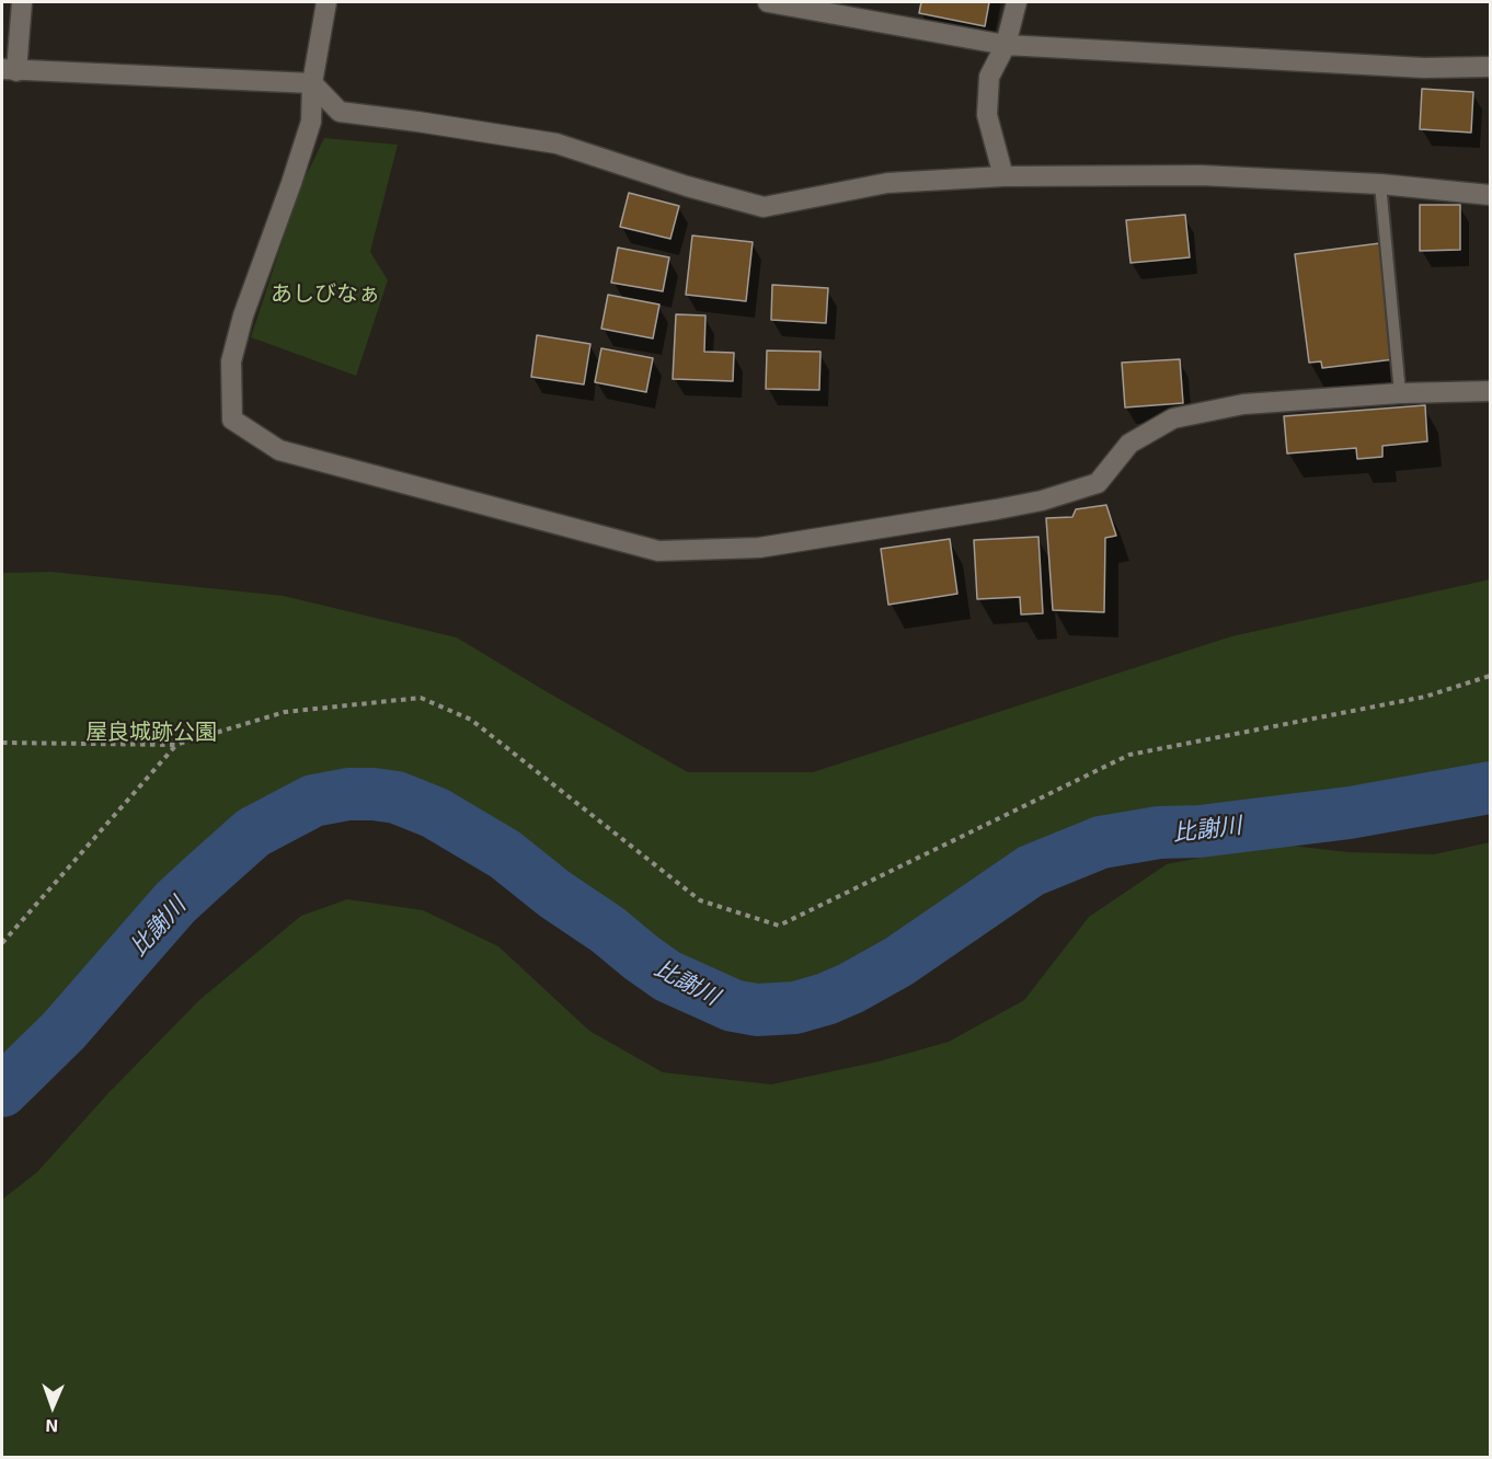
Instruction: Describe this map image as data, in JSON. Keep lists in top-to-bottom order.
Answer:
{
  "water": ["比謝川"],
  "parks": ["あしびなぁ", "屋良城跡公園"],
  "north": "bottom"
}
